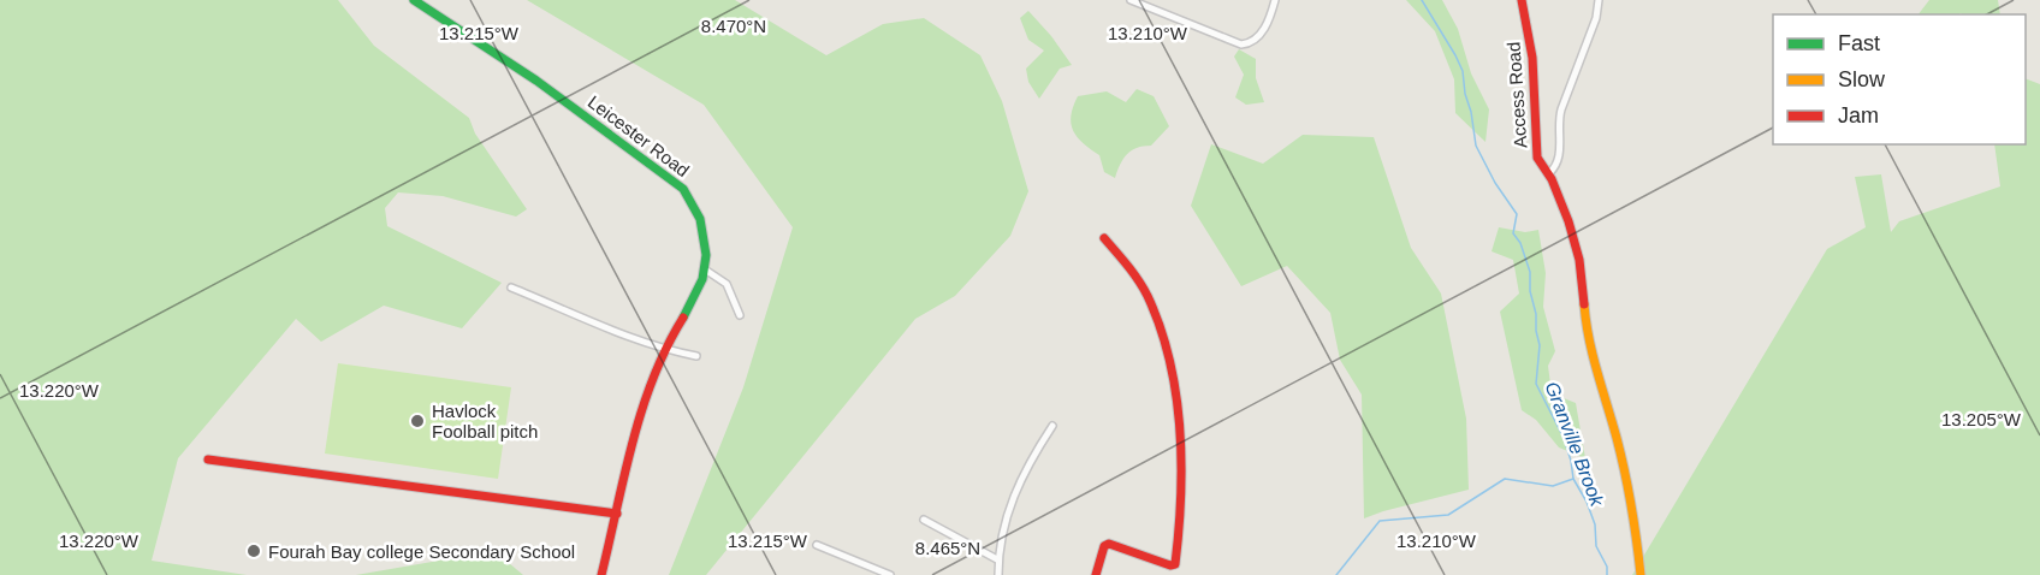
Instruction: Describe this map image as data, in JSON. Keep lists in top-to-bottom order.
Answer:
{
  "streets": {
    "street": ["Access Road", "Leicester Road"]
  },
  "water": ["Granville Brook"],
  "places": ["Havlock Foolball pitch", "Fourah Bay college Secondary School"],
  "legend": ["Fast", "Slow", "Jam"],
  "coordinates": [
    "8.470°N",
    "13.215°W",
    "13.210°W",
    "13.220°W",
    "13.205°W",
    "8.465°N"
  ]
}
